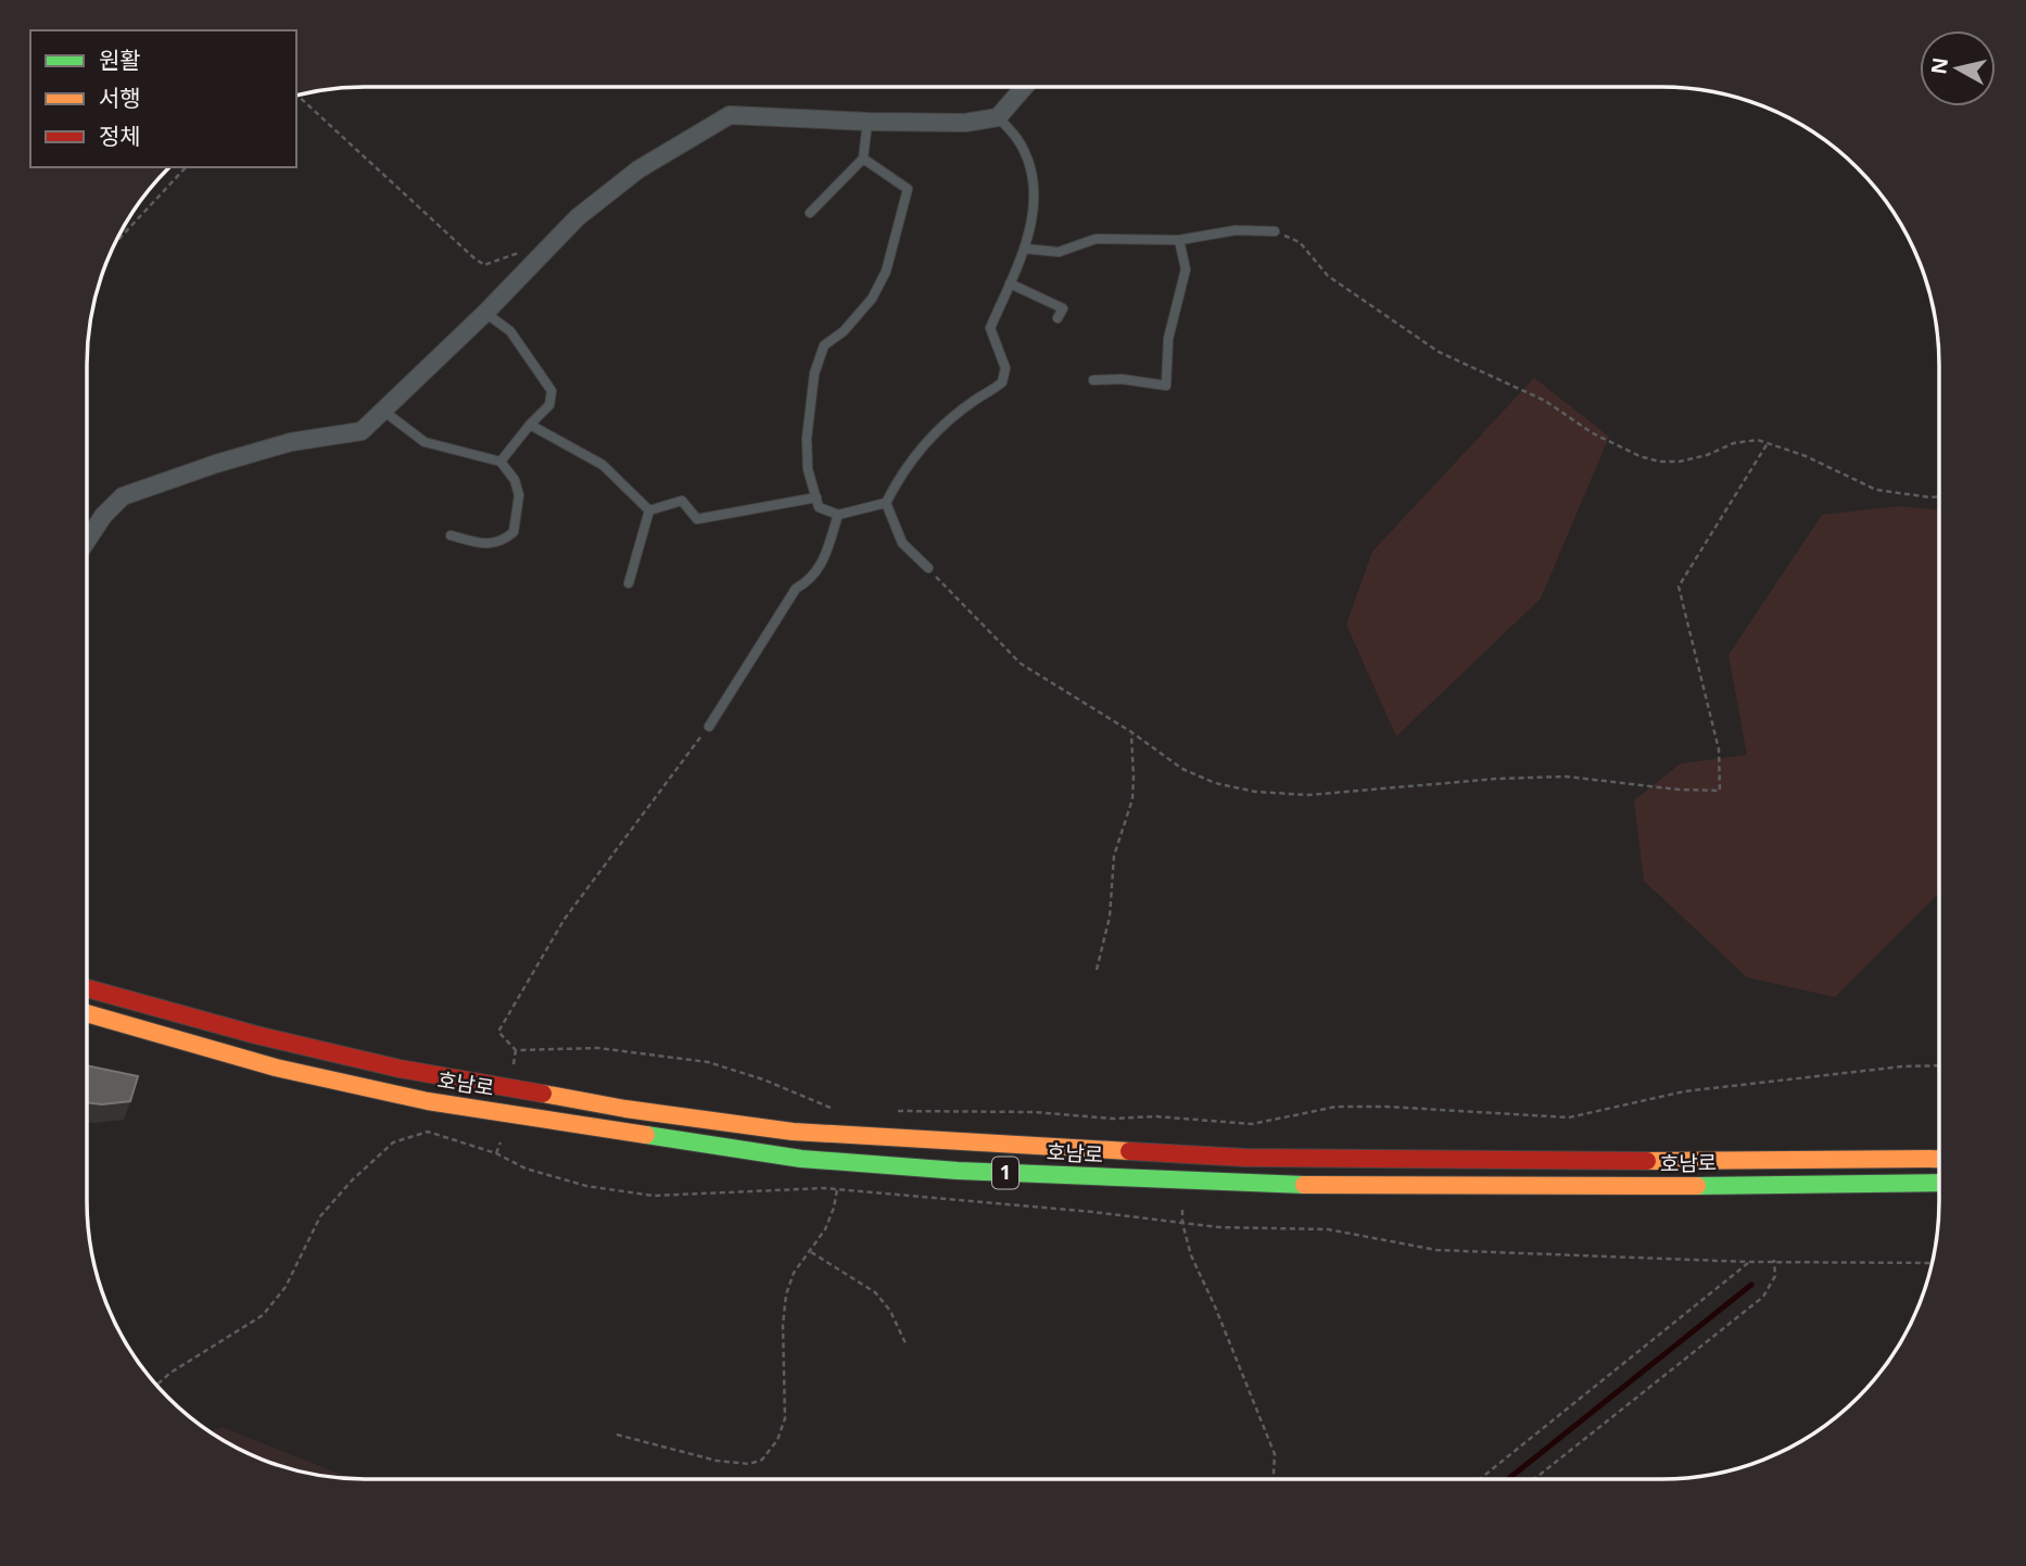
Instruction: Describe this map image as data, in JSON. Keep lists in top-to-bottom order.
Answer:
{
  "streets": {
    "highway": ["호남로", "1"]
  },
  "legend": ["원활", "서행", "정체"],
  "north": "left"
}
